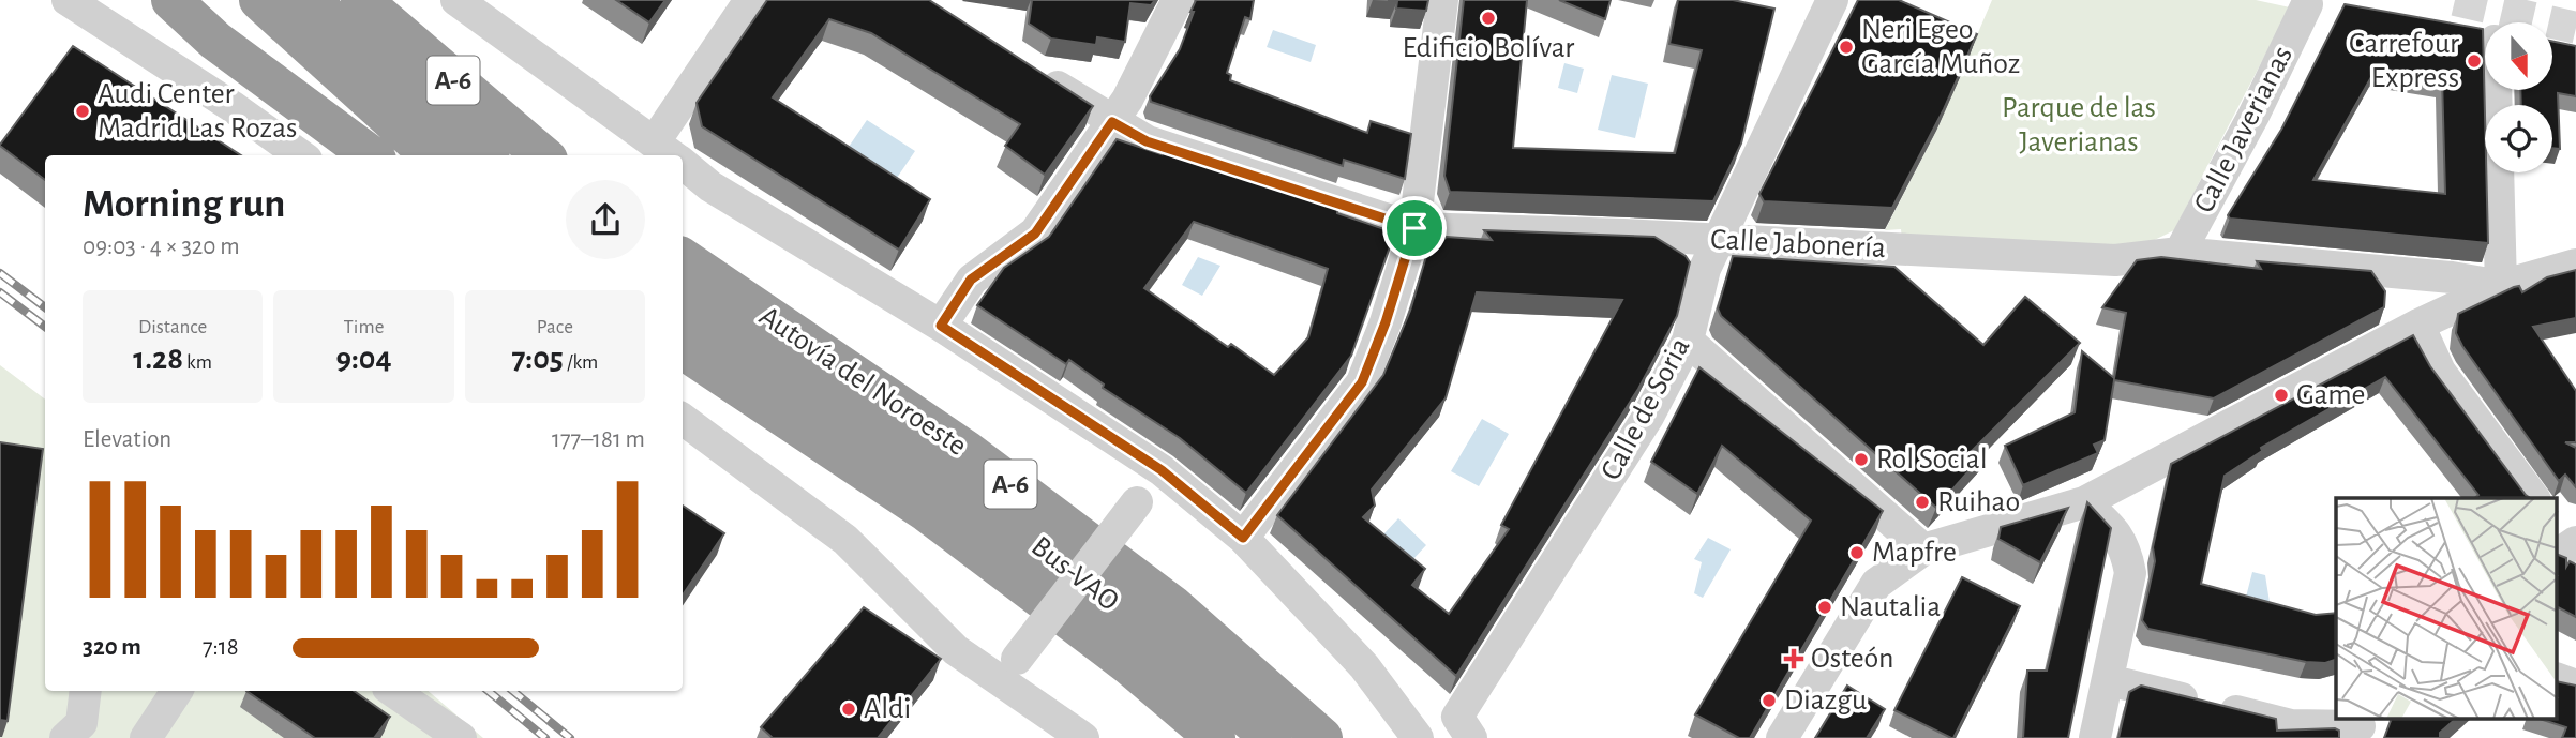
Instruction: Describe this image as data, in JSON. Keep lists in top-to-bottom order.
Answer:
{
  "streets": {
    "highway": ["A-6", "Autovía del Noroeste", "Bus-VAO"],
    "street": ["Calle Javerianas", "Calle Jabonería", "Calle de Soria"]
  },
  "crossings": [
    ["Calle Javerianas", "Calle Jabonería"],
    ["Calle Jabonería", "Calle de Soria"]
  ],
  "parks": ["Parque de las Javerianas"],
  "places": {
    "other": [
      "Edificio Bolívar",
      "Neri Egeo García Muñoz",
      "Carrefour Express",
      "Audi Center Madrid Las Rozas",
      "Game",
      "Rol Social",
      "Ruihao",
      "Mapfre",
      "Nautalia",
      "Diazgu",
      "Aldi"
    ],
    "health": ["Osteón"]
  },
  "north": "bottom",
  "page": {
    "heading": ["Morning run", "09:03 · 4 × 320 m"],
    "stats": [
      ["Distance", "1.28 km"],
      ["Time", "9:04"],
      ["Pace", "7:05 /km"]
    ],
    "chart": ["Elevation", "177–181 m"],
    "list": [
      {
        "name": "320 m",
        "note": "7:18"
      }
    ]
  }
}
